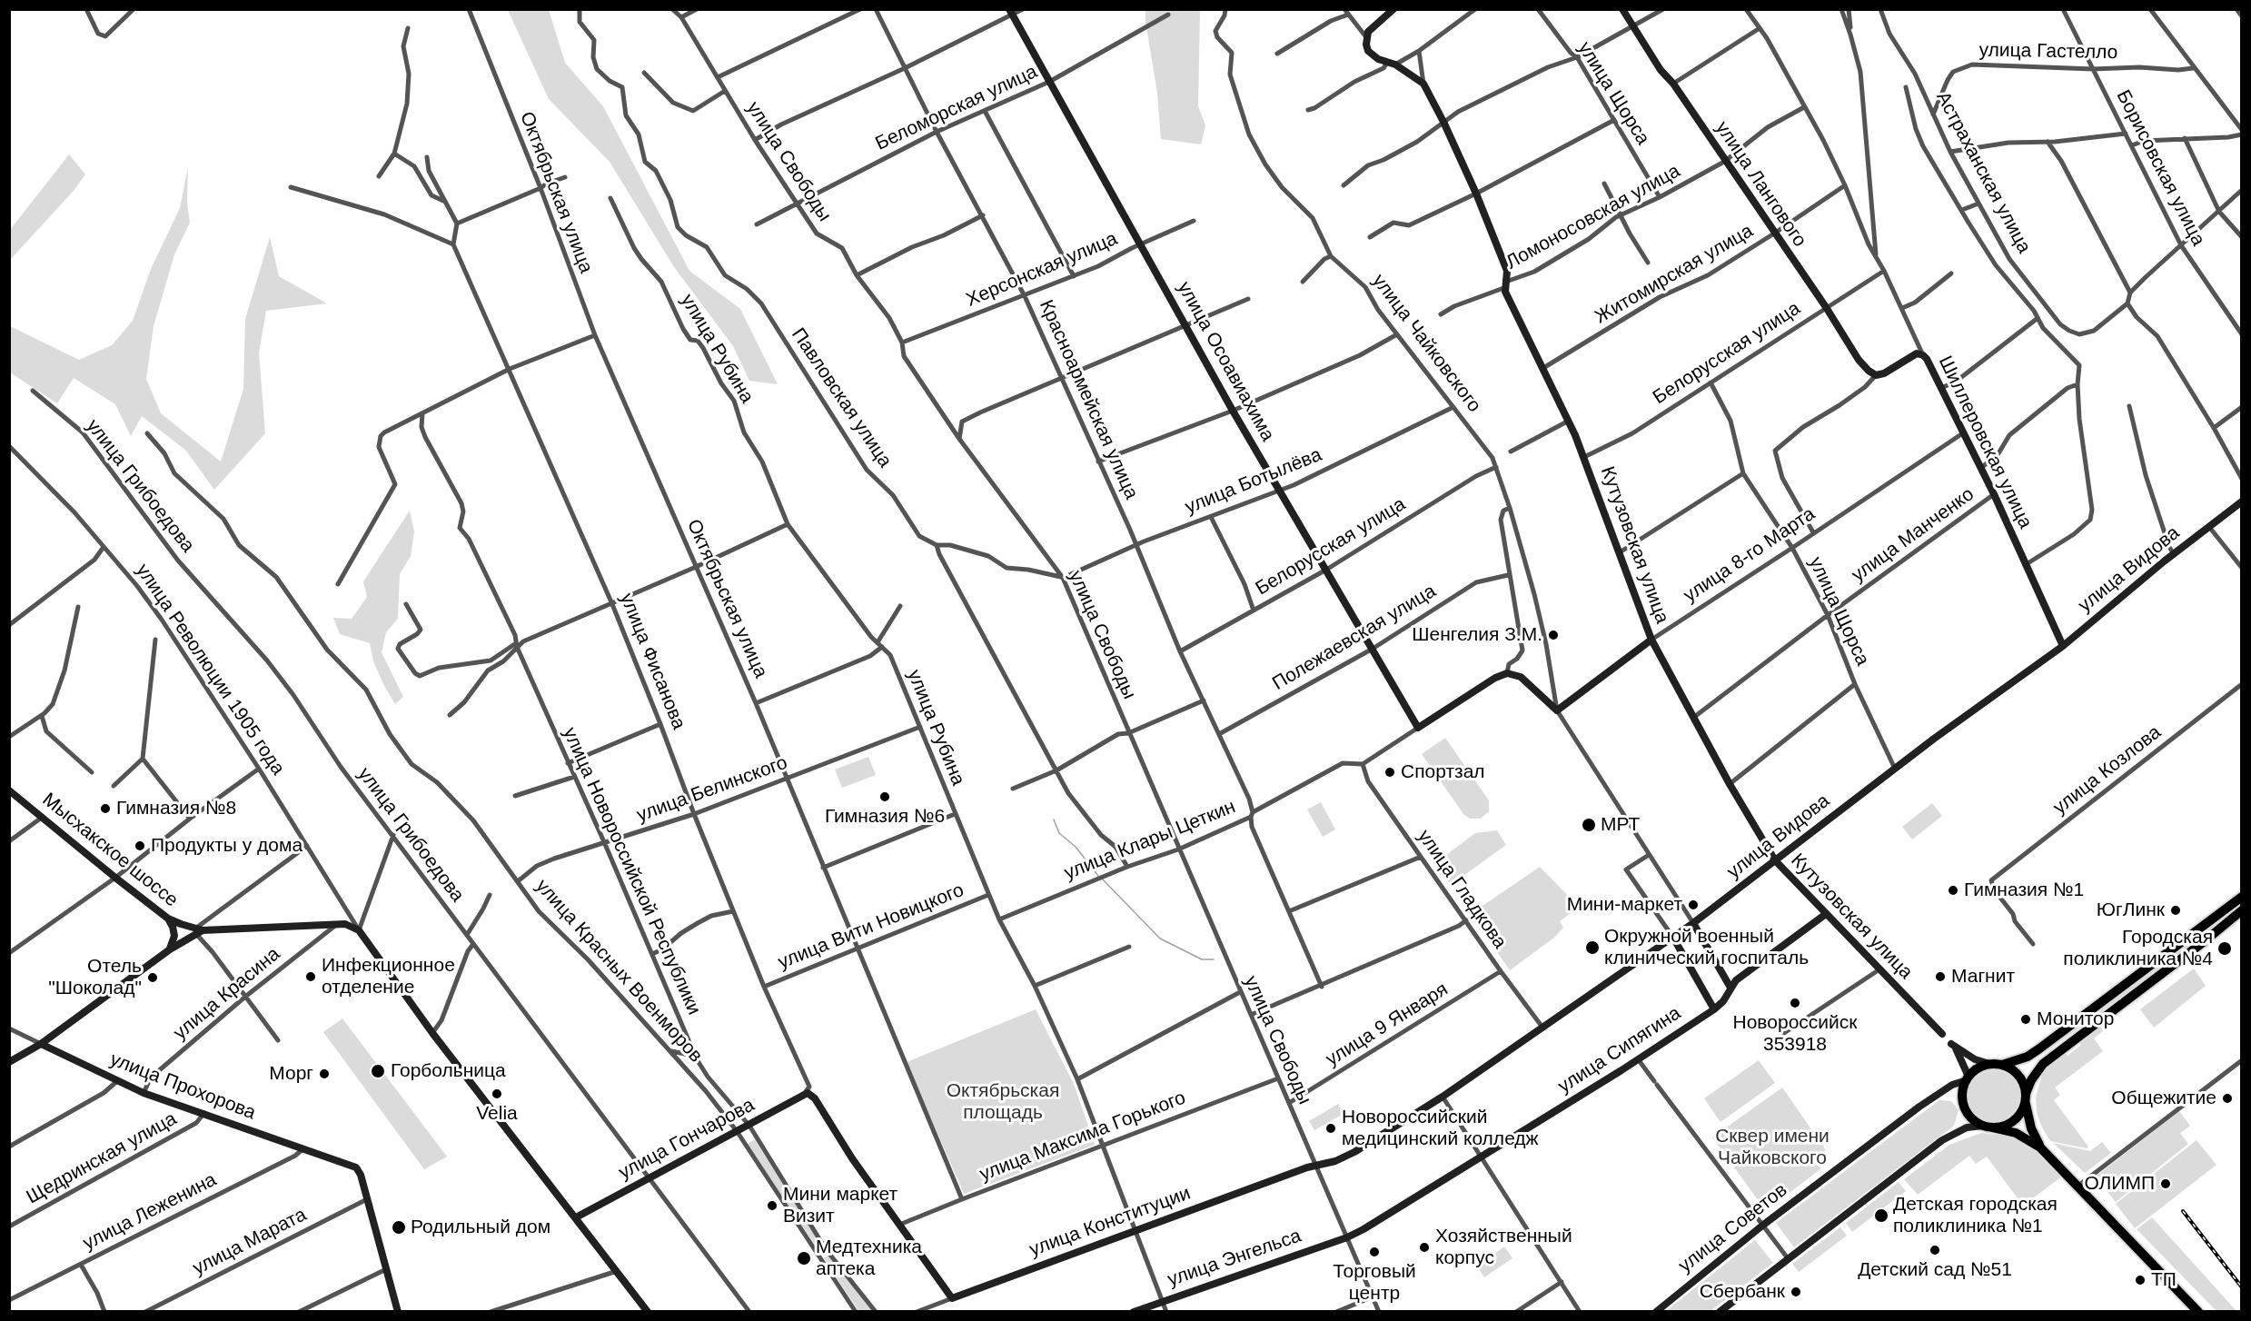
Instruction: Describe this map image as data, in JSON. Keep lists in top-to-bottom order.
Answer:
{
  "streets": {
    "street": [
      "улица Гастелло",
      "улица Щорса",
      "Беломорская улица",
      "улица Свободы",
      "Борисовская улица",
      "Астраханская улица",
      "улица Лангового",
      "Октябрьская улица",
      "Ломоносовская улица",
      "Херсонская улица",
      "Житомирская улица",
      "улица Чайковского",
      "улица Рубина",
      "Белорусская улица",
      "улица Осоавиахима",
      "Павловская улица",
      "Красноармейская улица",
      "Шиллеровская улица",
      "улица Ботылёва",
      "улица Грибоедова",
      "улица Манченко",
      "Кутузовская улица",
      "улица 8-го Марта",
      "улица Видова",
      "Полежаевская улица",
      "улица Фисанова",
      "улица Революции 1905 года",
      "улица Козлова",
      "улица Белинского",
      "улица Клары Цеткин",
      "Мысхакское шоссе",
      "улица Новороссийской Республики",
      "улица Гладкова",
      "улица Вити Новицкого",
      "улица Красных Военморов",
      "улица Красина",
      "улица 9 Января",
      "улица Сипягина",
      "улица Прохорова",
      "улица Максима Горького",
      "улица Гончарова",
      "Щедринская улица",
      "улица Леженина",
      "улица Конституции",
      "улица Советов",
      "улица Марата",
      "улица Энгельса"
    ]
  },
  "crossings": [
    ["улица Гастелло", "Борисовская улица"],
    ["улица Гастелло", "Астраханская улица"],
    ["улица Щорса", "улица Лангового"],
    ["улица Щорса", "Ломоносовская улица"],
    ["улица Щорса", "Белорусская улица"],
    ["улица Щорса", "улица Манченко"],
    ["улица Щорса", "улица 8-го Марта"],
    ["улица Щорса", "улица Видова"],
    ["Беломорская улица", "улица Свободы"],
    ["Беломорская улица", "улица Осоавиахима"],
    ["Беломорская улица", "Красноармейская улица"],
    ["улица Свободы", "Херсонская улица"],
    ["улица Свободы", "улица Ботылёва"],
    ["улица Свободы", "улица Видова"],
    ["улица Свободы", "улица Клары Цеткин"],
    ["улица Свободы", "улица 9 Января"],
    ["улица Свободы", "улица Сипягина"],
    ["улица Свободы", "улица Максима Горького"],
    ["улица Свободы", "улица Конституции"],
    ["улица Свободы", "улица Энгельса"],
    ["Астраханская улица", "Шиллеровская улица"],
    ["Астраханская улица", "улица Манченко"],
    ["улица Лангового", "Ломоносовская улица"],
    ["улица Лангового", "Житомирская улица"],
    ["улица Лангового", "Белорусская улица"],
    ["Октябрьская улица", "улица Белинского"],
    ["Октябрьская улица", "улица Вити Новицкого"],
    ["Октябрьская улица", "улица Максима Горького"],
    ["Ломоносовская улица", "Шиллеровская улица"],
    ["Ломоносовская улица", "Кутузовская улица"],
    ["Херсонская улица", "улица Осоавиахима"],
    ["Херсонская улица", "Красноармейская улица"],
    ["Житомирская улица", "Шиллеровская улица"],
    ["Житомирская улица", "Кутузовская улица"],
    ["улица Чайковского", "Белорусская улица"],
    ["улица Чайковского", "улица Ботылёва"],
    ["улица Чайковского", "улица 8-го Марта"],
    ["улица Чайковского", "улица Видова"],
    ["улица Рубина", "улица Белинского"],
    ["улица Рубина", "улица Клары Цеткин"],
    ["улица Рубина", "улица Вити Новицкого"],
    ["улица Рубина", "улица Максима Горького"],
    ["улица Рубина", "улица Конституции"],
    ["улица Рубина", "улица Энгельса"],
    ["Белорусская улица", "улица Осоавиахима"],
    ["Белорусская улица", "Красноармейская улица"],
    ["Белорусская улица", "Шиллеровская улица"],
    ["Белорусская улица", "Кутузовская улица"],
    ["улица Осоавиахима", "улица Ботылёва"],
    ["улица Осоавиахима", "Полежаевская улица"],
    ["улица Осоавиахима", "улица Клары Цеткин"],
    ["Красноармейская улица", "улица Ботылёва"],
    ["Красноармейская улица", "Полежаевская улица"],
    ["Красноармейская улица", "улица Клары Цеткин"],
    ["Шиллеровская улица", "улица Манченко"],
    ["Шиллеровская улица", "улица 8-го Марта"],
    ["Шиллеровская улица", "улица Видова"],
    ["улица Грибоедова", "улица Гончарова"],
    ["улица Манченко", "Кутузовская улица"],
    ["Кутузовская улица", "улица 8-го Марта"],
    ["Кутузовская улица", "улица Видова"],
    ["улица Видова", "улица Гладкова"],
    ["улица Видова", "улица Конституции"],
    ["улица Фисанова", "улица Белинского"],
    ["улица Фисанова", "улица Вити Новицкого"],
    ["улица Революции 1905 года", "Мысхакское шоссе"],
    ["улица Революции 1905 года", "улица Гончарова"],
    ["улица Белинского", "улица Новороссийской Республики"],
    ["улица Белинского", "улица Красных Военморов"],
    ["улица Клары Цеткин", "улица Гладкова"],
    ["Мысхакское шоссе", "улица Красина"],
    ["улица Новороссийской Республики", "улица Гончарова"],
    ["улица Гладкова", "улица 9 Января"],
    ["улица Красных Военморов", "улица Гончарова"],
    ["улица Красина", "улица Прохорова"],
    ["улица Сипягина", "улица Энгельса"],
    ["улица Прохорова", "Щедринская улица"],
    ["улица Прохорова", "улица Леженина"],
    ["улица Прохорова", "улица Марата"]
  ],
  "parks": ["Октябрьская площадь", "Сквер имени Чайковского"],
  "places": [
    "Шенгелия З.М.",
    "Спортзал",
    "Гимназия №6",
    "Гимназия №8",
    "МРТ",
    "Продукты у дома",
    "Гимназия №1",
    "Мини-маркет",
    "ЮгЛинк",
    "Окружной военный клинический госпиталь",
    "Городская поликлиника №4",
    "Инфекционное отделение",
    "Магнит",
    "Отель \"Шоколад\"",
    "Новороссийск 353918",
    "Монитор",
    "Горбольница",
    "Морг",
    "Velia",
    "Общежитие",
    "Новороссийский медицинский колледж",
    "ОЛИМП",
    "Мини маркет Визит",
    "Детская городская поликлиника №1",
    "Родильный дом",
    "Хозяйственный корпус",
    "Детский сад №51",
    "Торговый центр",
    "Медтехника аптека",
    "ТП",
    "Сбербанк"
  ]
}
